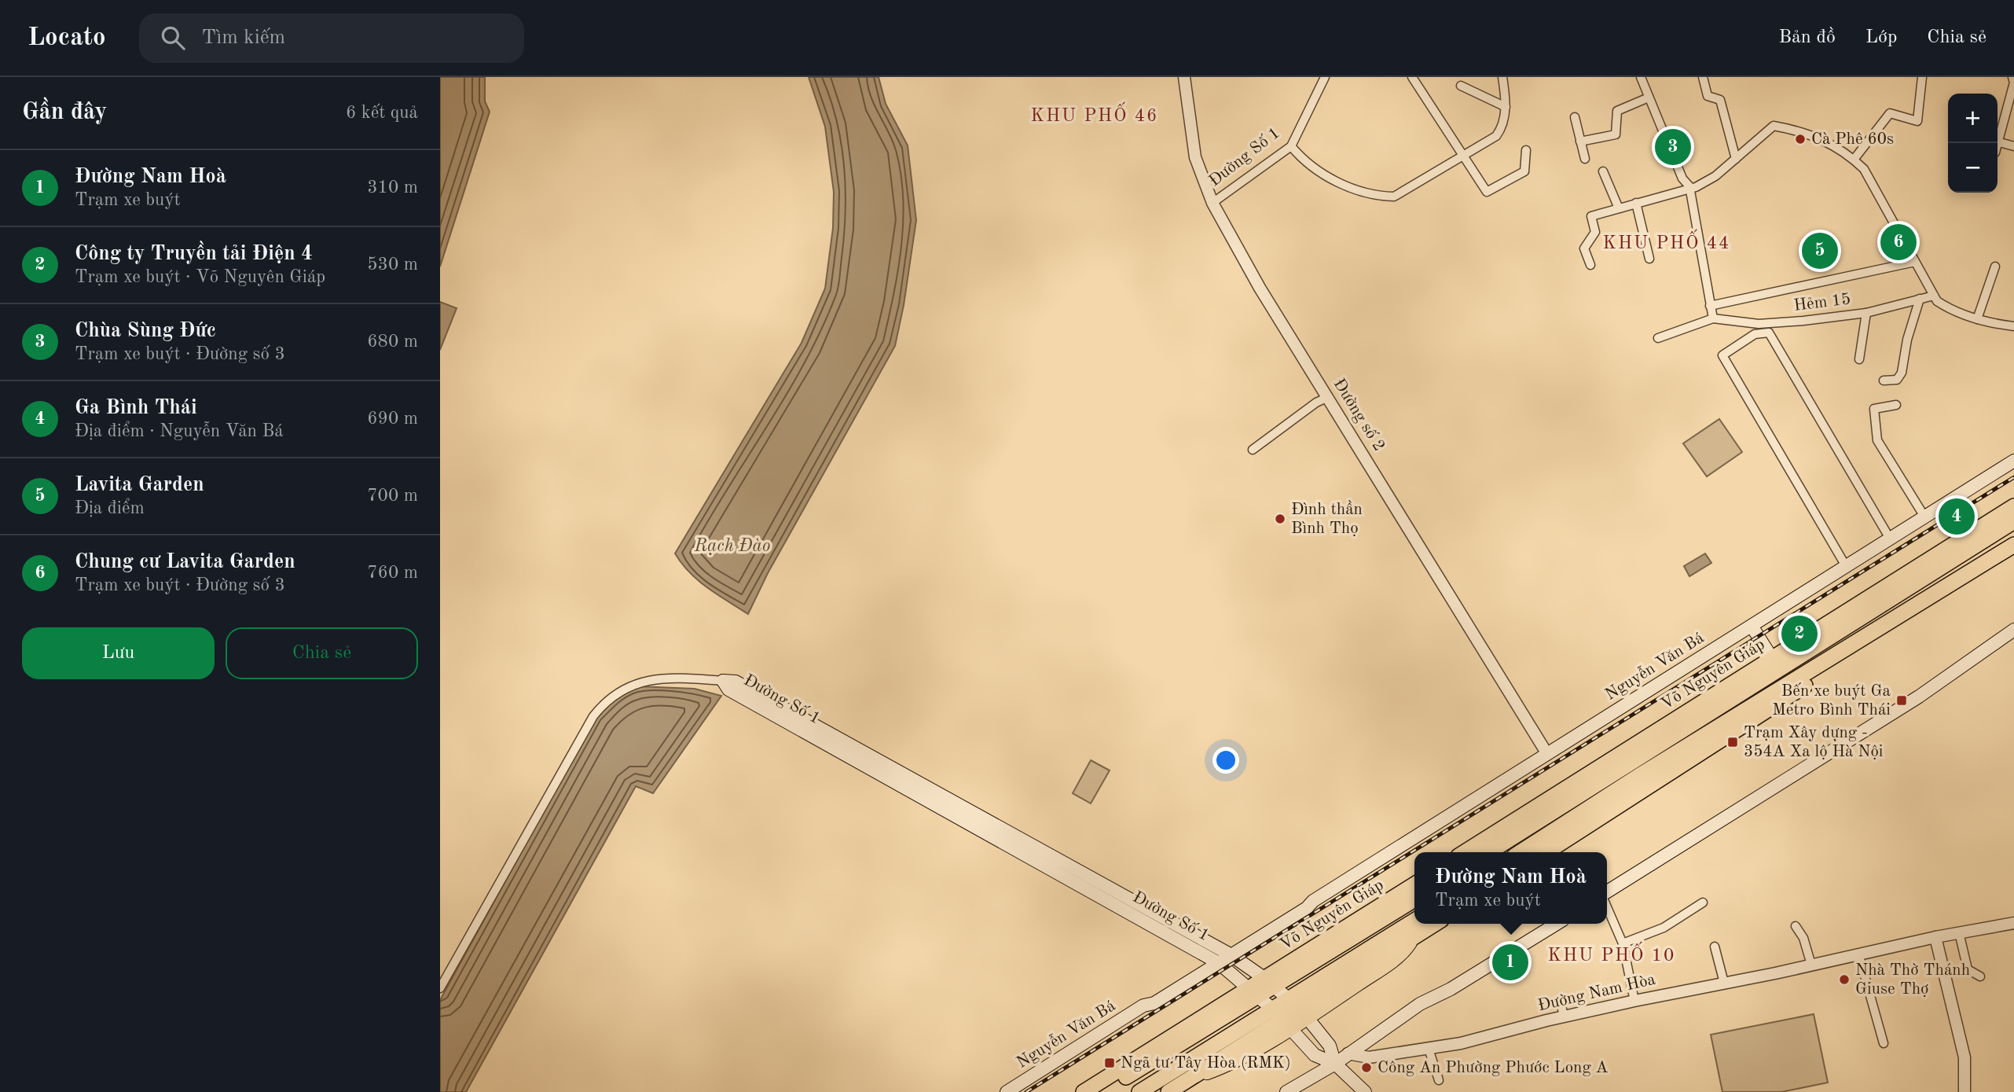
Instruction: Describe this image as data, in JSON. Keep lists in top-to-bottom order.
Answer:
{
  "streets": {
    "highway": ["Võ Nguyên Giáp"],
    "main road": ["Đường Số 1", "Nguyễn Văn Bá"],
    "street": ["Hẻm 15", "Đường số 2", "Đường Nam Hòa"]
  },
  "crossings": [
    ["Đường Số 1", "Đường số 2"],
    ["Đường Số 1", "Nguyễn Văn Bá"],
    ["Đường Số 1", "Võ Nguyên Giáp"],
    ["Đường số 2", "Nguyễn Văn Bá"]
  ],
  "districts": ["KHU PHỐ 46", "KHU PHỐ 44", "KHU PHỐ 10"],
  "water": ["Rạch Đào"],
  "places": {
    "other": [
      "Cà Phê 60s",
      "Đình thần Bình Thọ",
      "Nhà Thờ Thánh Giuse Thợ",
      "Công An Phường Phước Long A"
    ],
    "transit": ["Bến xe buýt Ga Metro Bình Thái", "Trạm Xây dựng - 354A Xa lộ Hà Nội", "Ngã tư Tây Hòa (RMK)"]
  },
  "page": {
    "header": "Locato",
    "search": "Tìm kiếm",
    "nav": ["Bản đồ", "Lớp", "Chia sẻ"],
    "heading": ["Gần đây", "6 kết quả"],
    "map_buttons": ["+", "−"],
    "pins": [
      "3",
      "6",
      "5",
      "4",
      "2",
      "1"
    ],
    "list": [
      {
        "mark": "1",
        "name": "Đường Nam Hoà",
        "note": "Trạm xe buýt",
        "value": "310 m"
      },
      {
        "mark": "2",
        "name": "Công ty Truyền tải Điện 4",
        "note": "Trạm xe buýt · Võ Nguyên Giáp",
        "value": "530 m"
      },
      {
        "mark": "3",
        "name": "Chùa Sùng Đức",
        "note": "Trạm xe buýt · Đường số 3",
        "value": "680 m"
      },
      {
        "mark": "4",
        "name": "Ga Bình Thái",
        "note": "Địa điểm · Nguyễn Văn Bá",
        "value": "690 m"
      },
      {
        "mark": "5",
        "name": "Lavita Garden",
        "note": "Địa điểm",
        "value": "700 m"
      },
      {
        "mark": "6",
        "name": "Chung cư Lavita Garden",
        "note": "Trạm xe buýt · Đường số 3",
        "value": "760 m"
      }
    ],
    "buttons": ["Lưu", "Chia sẻ"],
    "popup": ["Đường Nam Hoà", "Trạm xe buýt"]
  }
}
